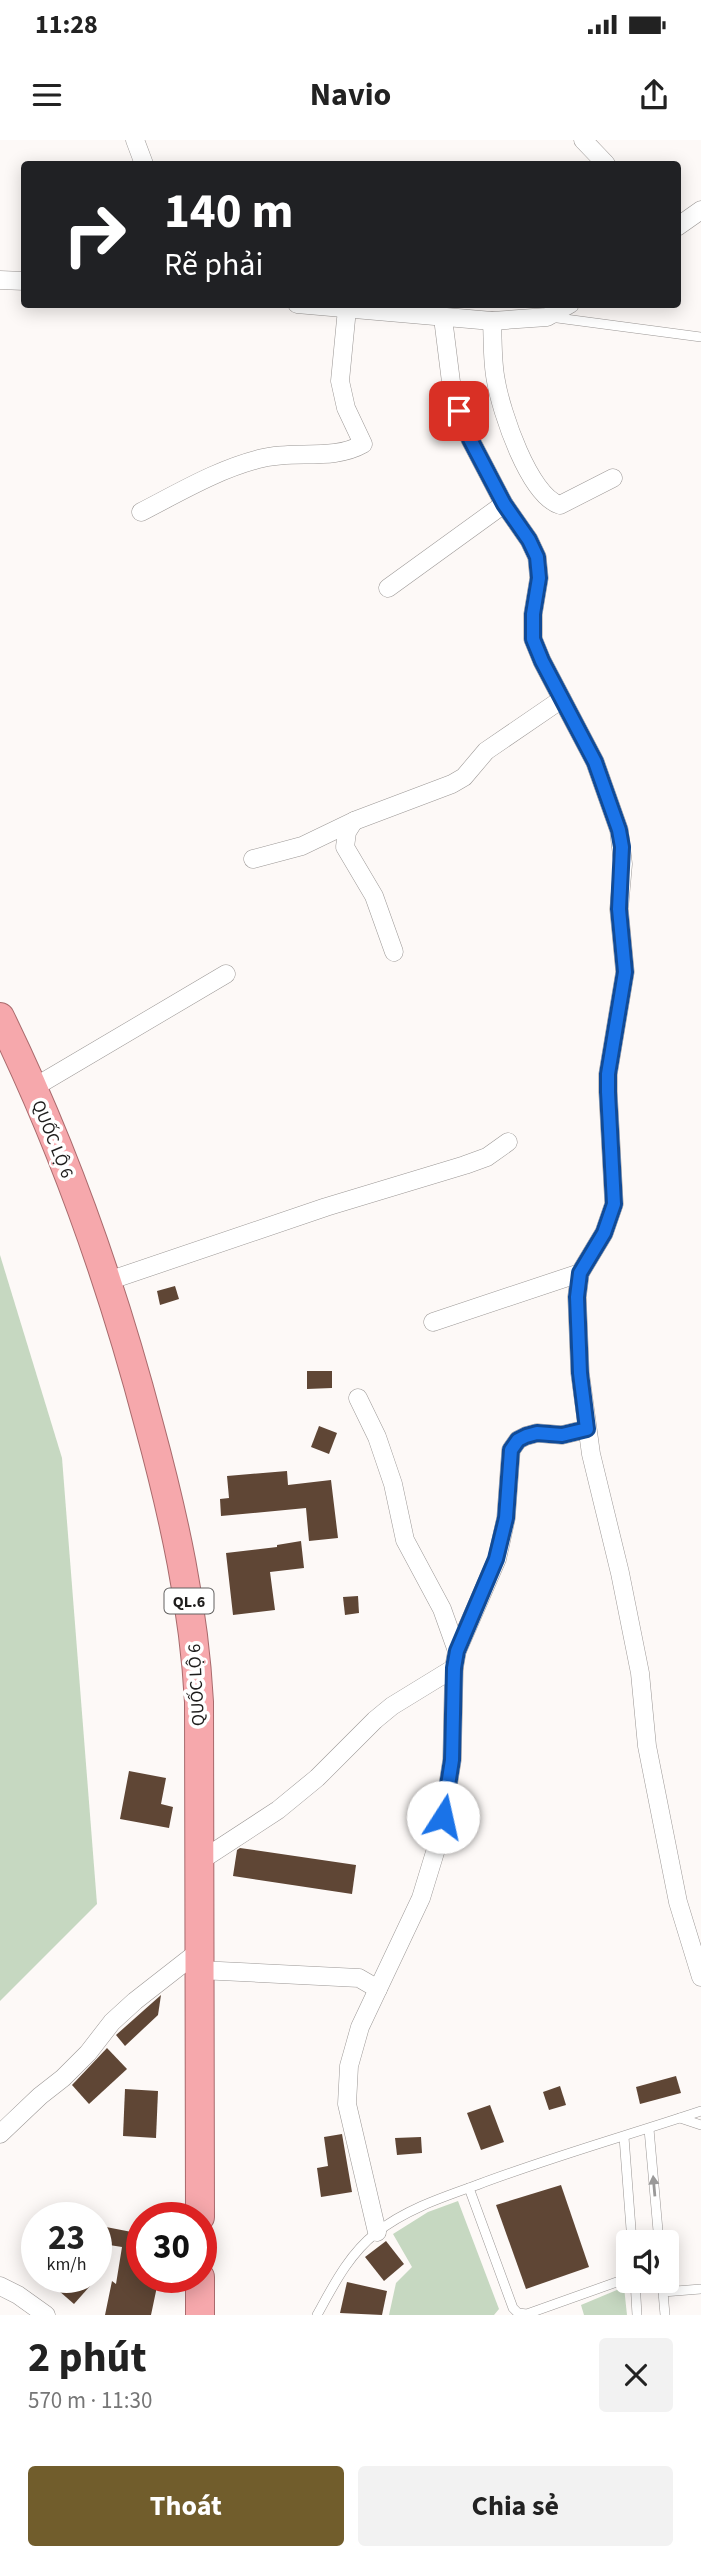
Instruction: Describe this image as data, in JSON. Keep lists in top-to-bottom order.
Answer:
{
  "streets": {
    "highway": ["QUỐC LỘ 6", "QL.6"]
  },
  "page": {
    "status": "11:28",
    "header": "Navio",
    "turn": ["140 m", "Rẽ phải"],
    "speed": "23 km/h",
    "limit": "30",
    "heading": ["2 phút", "570 m · 11:30"],
    "buttons": ["Thoát", "Chia sẻ"]
  }
}
